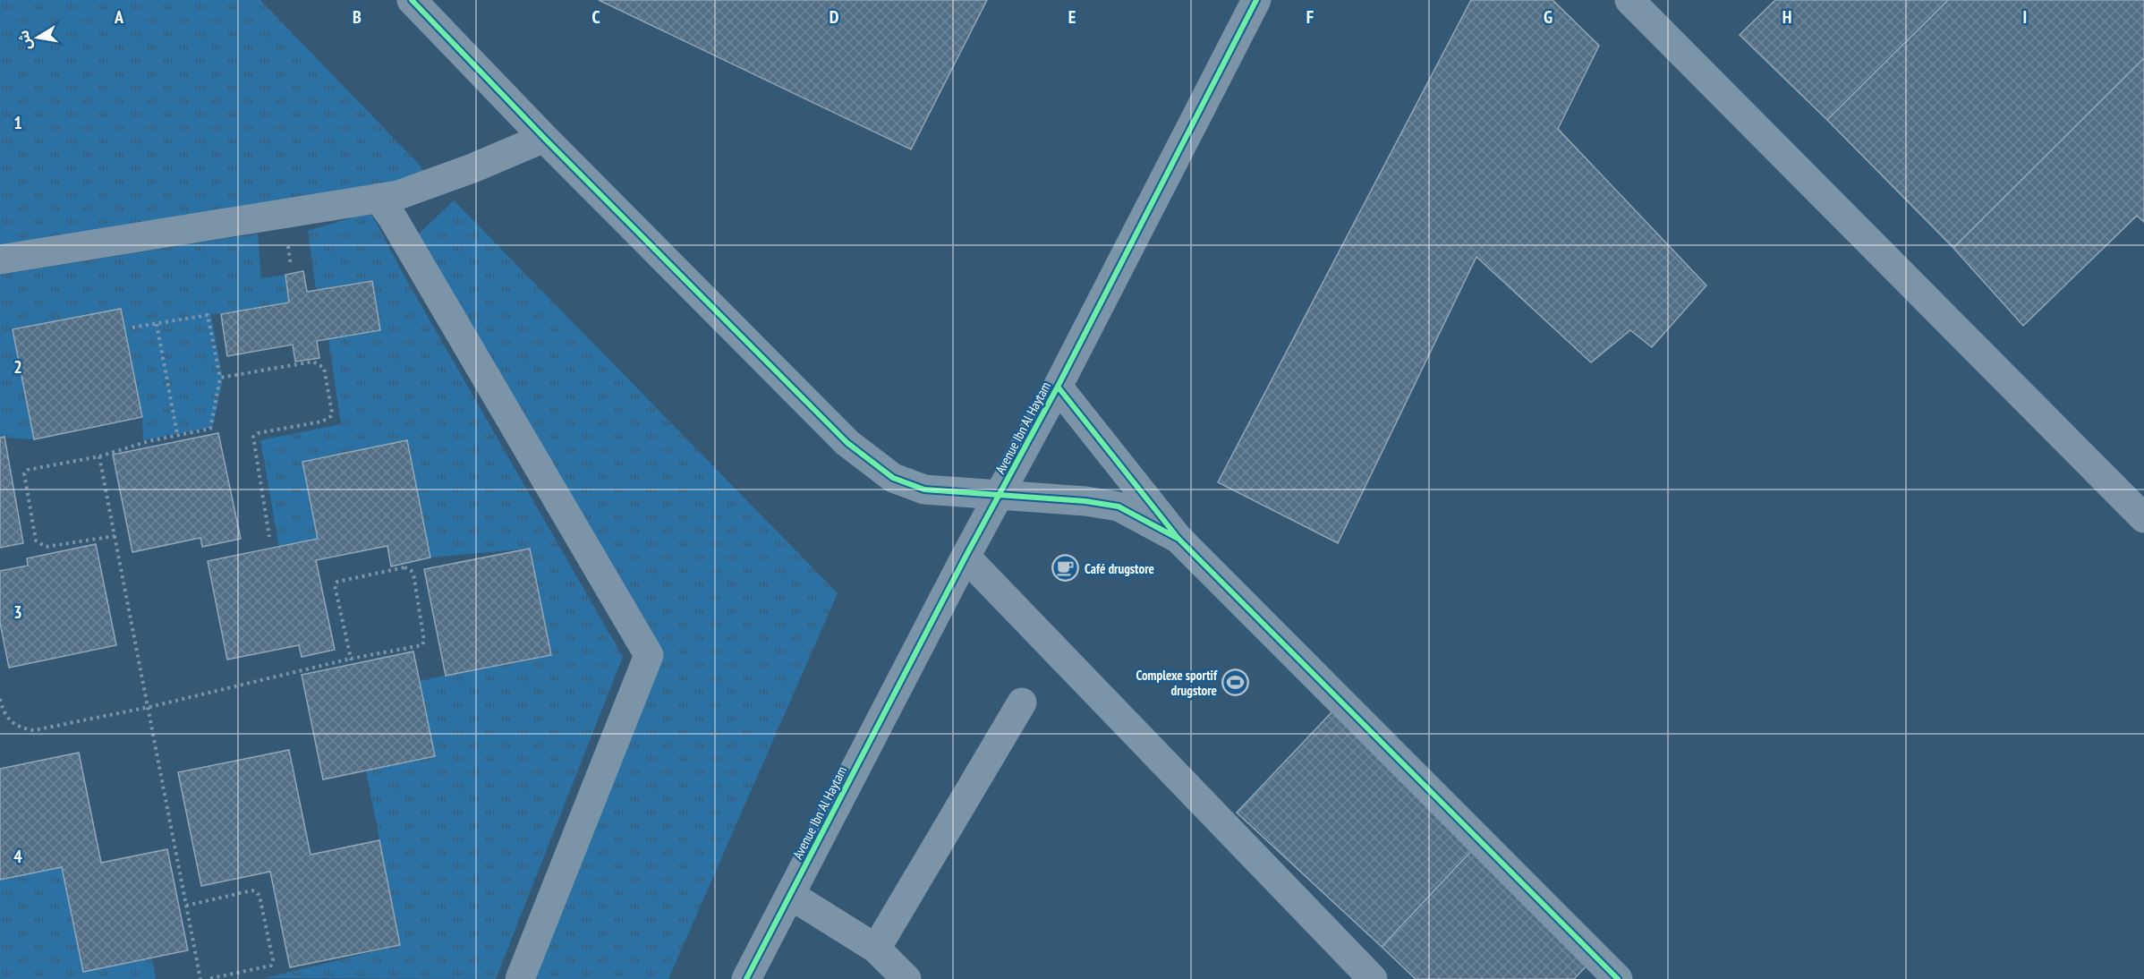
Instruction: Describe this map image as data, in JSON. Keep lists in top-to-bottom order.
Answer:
{
  "streets": {
    "street": ["Avenue Ibn Al Haytam"]
  },
  "places": {
    "cafe": ["Café drugstore"],
    "sports": ["Complexe sportif drugstore"]
  },
  "north": "left",
  "grid": {
    "columns": [
      "A",
      "B",
      "C",
      "D",
      "E",
      "F",
      "G",
      "H",
      "I"
    ],
    "rows": [
      "1",
      "2",
      "3",
      "4"
    ]
  }
}
